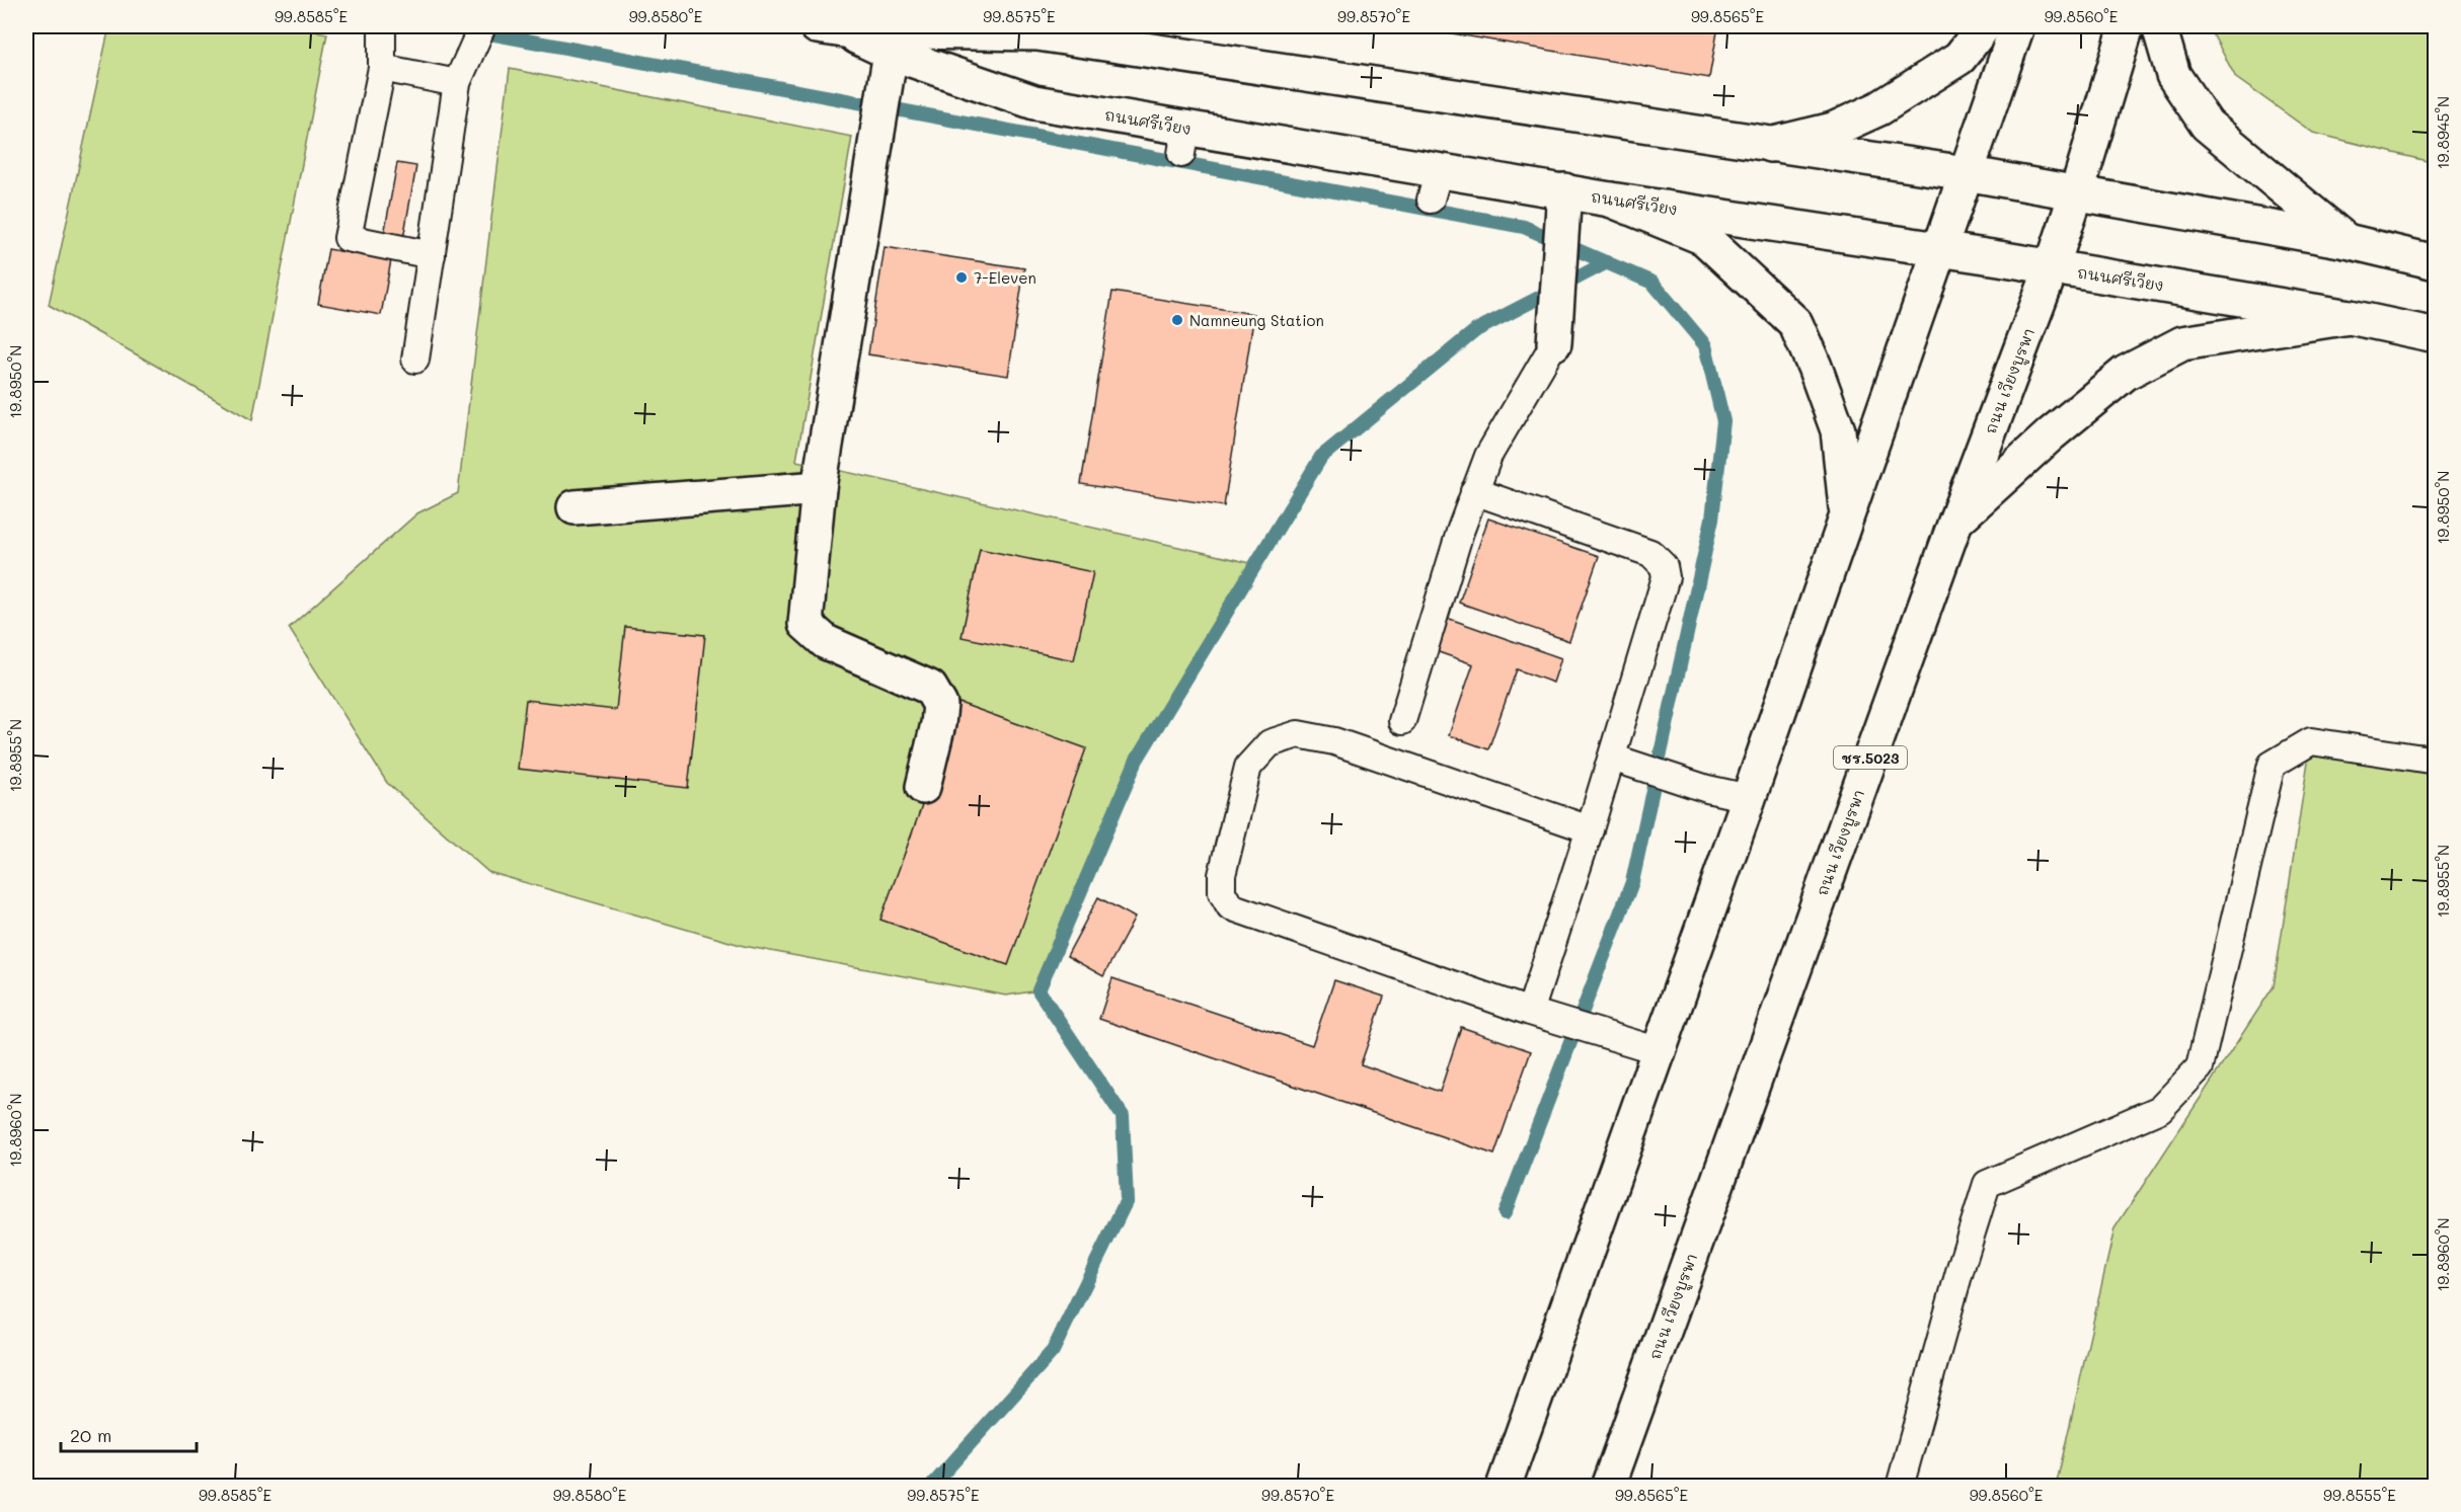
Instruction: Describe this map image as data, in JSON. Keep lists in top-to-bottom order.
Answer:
{
  "streets": {
    "main road": ["ถนนศรีเวียง", "ถนน เวียงบูรพา", "ชร.5023"]
  },
  "crossings": [
    ["ถนนศรีเวียง", "ถนน เวียงบูรพา"]
  ],
  "places": ["7-Eleven", "Namneung Station"],
  "scale_bar": "20 m",
  "coordinates": [
    "99.8585°E",
    "99.8580°E",
    "99.8575°E",
    "99.8570°E",
    "99.8565°E",
    "99.8560°E",
    "19.8945°N",
    "19.8950°N",
    "19.8955°N",
    "19.8960°N",
    "99.8555°E"
  ]
}
